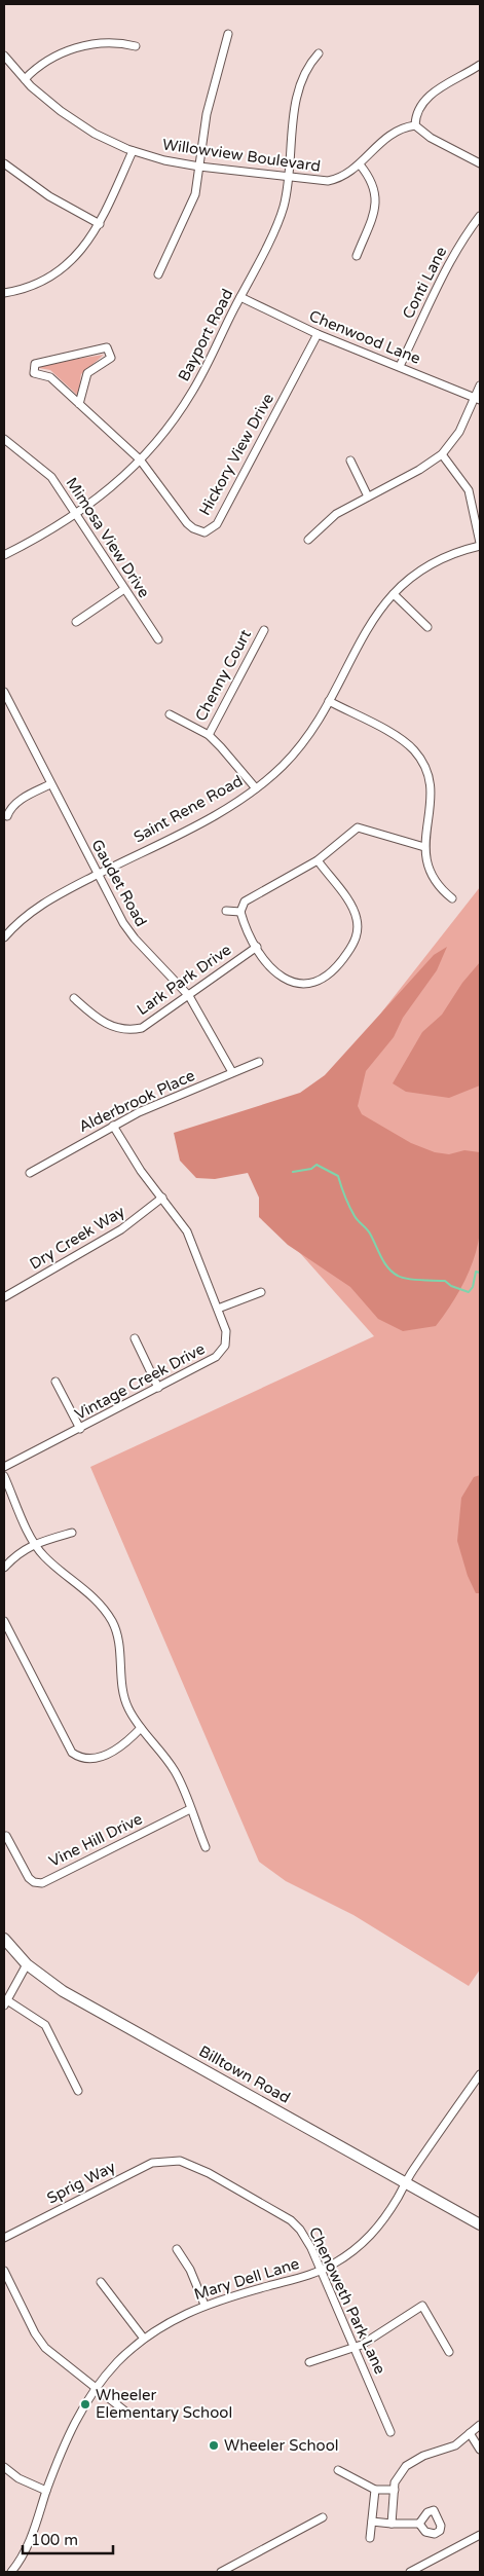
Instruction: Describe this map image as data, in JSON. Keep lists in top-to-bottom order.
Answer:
{
  "streets": {
    "main road": ["Billtown Road"],
    "street": [
      "Willowview Boulevard",
      "Conti Lane",
      "Bayport Road",
      "Chenwood Lane",
      "Hickory View Drive",
      "Mimosa View Drive",
      "Chenny Court",
      "Saint Rene Road",
      "Gaudet Road",
      "Lark Park Drive",
      "Alderbrook Place",
      "Dry Creek Way",
      "Vintage Creek Drive",
      "Vine Hill Drive",
      "Sprig Way",
      "Mary Dell Lane",
      "Chenoweth Park Lane"
    ]
  },
  "crossings": [
    ["Willowview Boulevard", "Bayport Road"],
    ["Conti Lane", "Chenwood Lane"],
    ["Bayport Road", "Chenwood Lane"],
    ["Bayport Road", "Hickory View Drive"],
    ["Bayport Road", "Mimosa View Drive"],
    ["Chenwood Lane", "Hickory View Drive"],
    ["Saint Rene Road", "Gaudet Road"],
    ["Gaudet Road", "Lark Park Drive"],
    ["Gaudet Road", "Alderbrook Place"],
    ["Alderbrook Place", "Vintage Creek Drive"],
    ["Dry Creek Way", "Vintage Creek Drive"],
    ["Billtown Road", "Mary Dell Lane"],
    ["Sprig Way", "Chenoweth Park Lane"],
    ["Mary Dell Lane", "Chenoweth Park Lane"]
  ],
  "places": ["Wheeler Elementary School", "Wheeler School"],
  "scale_bar": "100 m"
}
